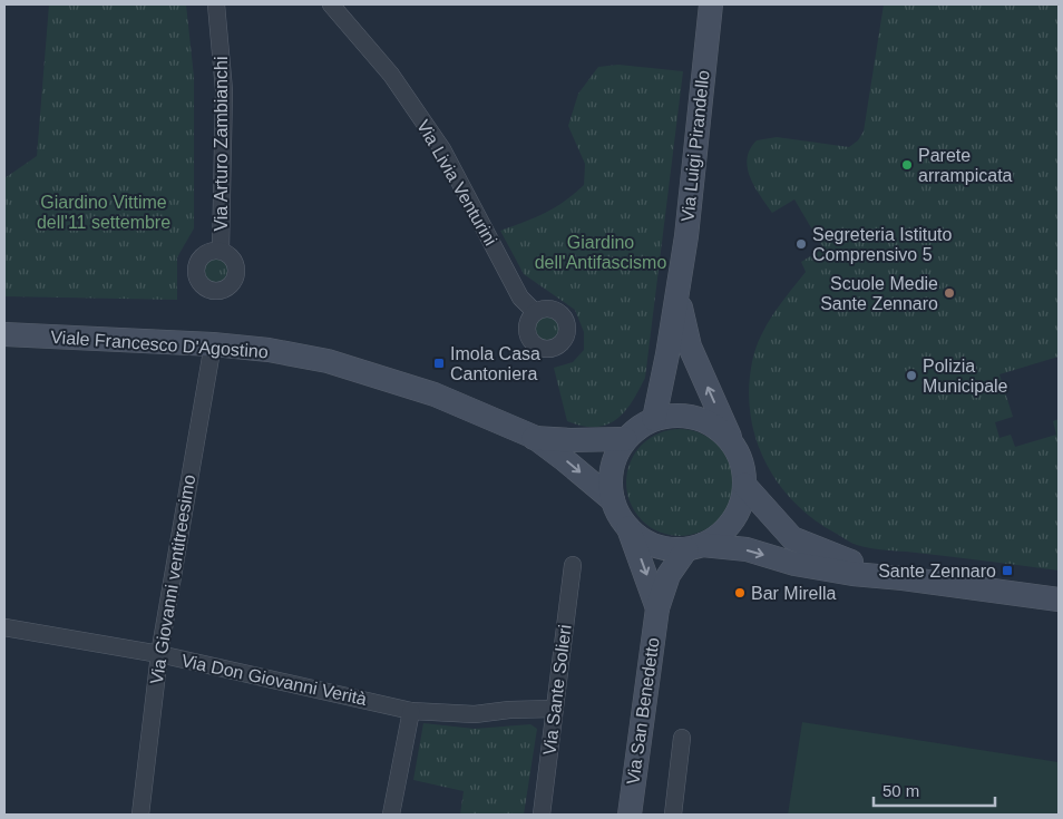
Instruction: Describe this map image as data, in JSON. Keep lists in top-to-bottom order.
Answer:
{
  "streets": {
    "street": [
      "Via Arturo Zambianchi",
      "Via Luigi Pirandello",
      "Via Livia Venturini",
      "Viale Francesco D'Agostino",
      "Via Giovanni ventitreesimo",
      "Via Don Giovanni Verità",
      "Via Sante Solieri",
      "Via San Benedetto"
    ]
  },
  "crossings": [
    ["Via Luigi Pirandello", "Viale Francesco D'Agostino"],
    ["Via Luigi Pirandello", "Via San Benedetto"],
    ["Viale Francesco D'Agostino", "Via Giovanni ventitreesimo"],
    ["Viale Francesco D'Agostino", "Via San Benedetto"],
    ["Via Giovanni ventitreesimo", "Via Don Giovanni Verità"],
    ["Via Don Giovanni Verità", "Via Sante Solieri"]
  ],
  "parks": ["Giardino Vittime dell'11 settembre", "Giardino dell'Antifascismo"],
  "places": {
    "other": [
      "Parete arrampicata",
      "Segreteria Istituto Comprensivo 5",
      "Scuole Medie Sante Zennaro",
      "Polizia Municipale",
      "Bar Mirella"
    ],
    "transit": ["Imola Casa Cantoniera", "Sante Zennaro"]
  },
  "scale_bar": "50 m"
}
